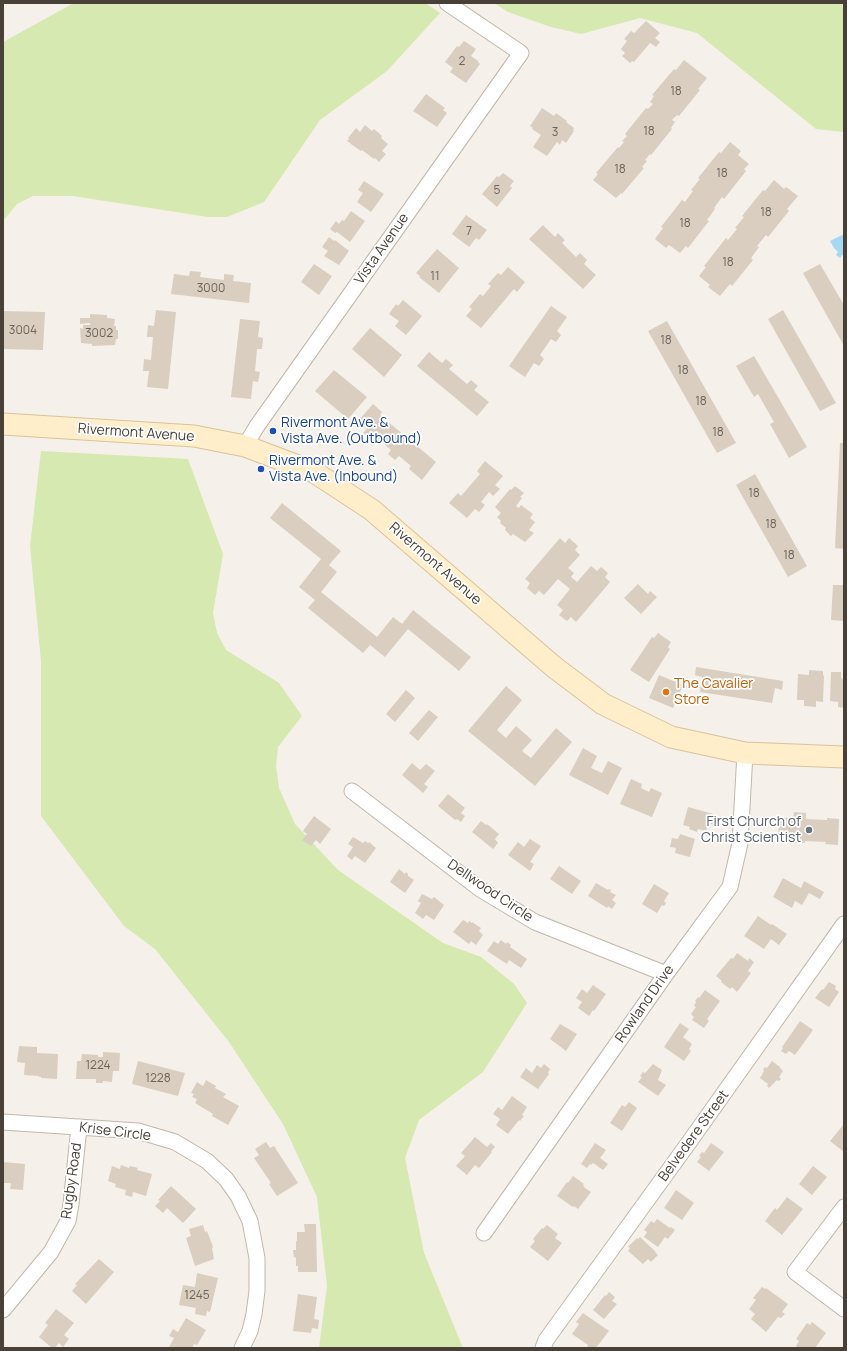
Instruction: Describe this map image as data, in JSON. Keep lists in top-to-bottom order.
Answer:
{
  "streets": {
    "main road": ["Rivermont Avenue"],
    "street": [
      "Vista Avenue",
      "Dellwood Circle",
      "Rowland Drive",
      "Krise Circle",
      "Belvedere Street",
      "Rugby Road"
    ]
  },
  "crossings": [
    ["Vista Avenue", "Rivermont Avenue"],
    ["Rivermont Avenue", "Rowland Drive"],
    ["Dellwood Circle", "Rowland Drive"],
    ["Krise Circle", "Rugby Road"]
  ],
  "places": [
    "Rivermont Ave. & Vista Ave. (Outbound)",
    "Rivermont Ave. & Vista Ave. (Inbound)",
    "The Cavalier Store",
    "First Church of Christ Scientist"
  ],
  "house_numbers": [
    "2",
    "18",
    "18",
    "3",
    "18",
    "18",
    "5",
    "18",
    "18",
    "7",
    "18",
    "11",
    "3000",
    "3004",
    "3002",
    "18",
    "18",
    "18",
    "18",
    "18",
    "18",
    "18",
    "1224",
    "1228",
    "1245"
  ]
}
